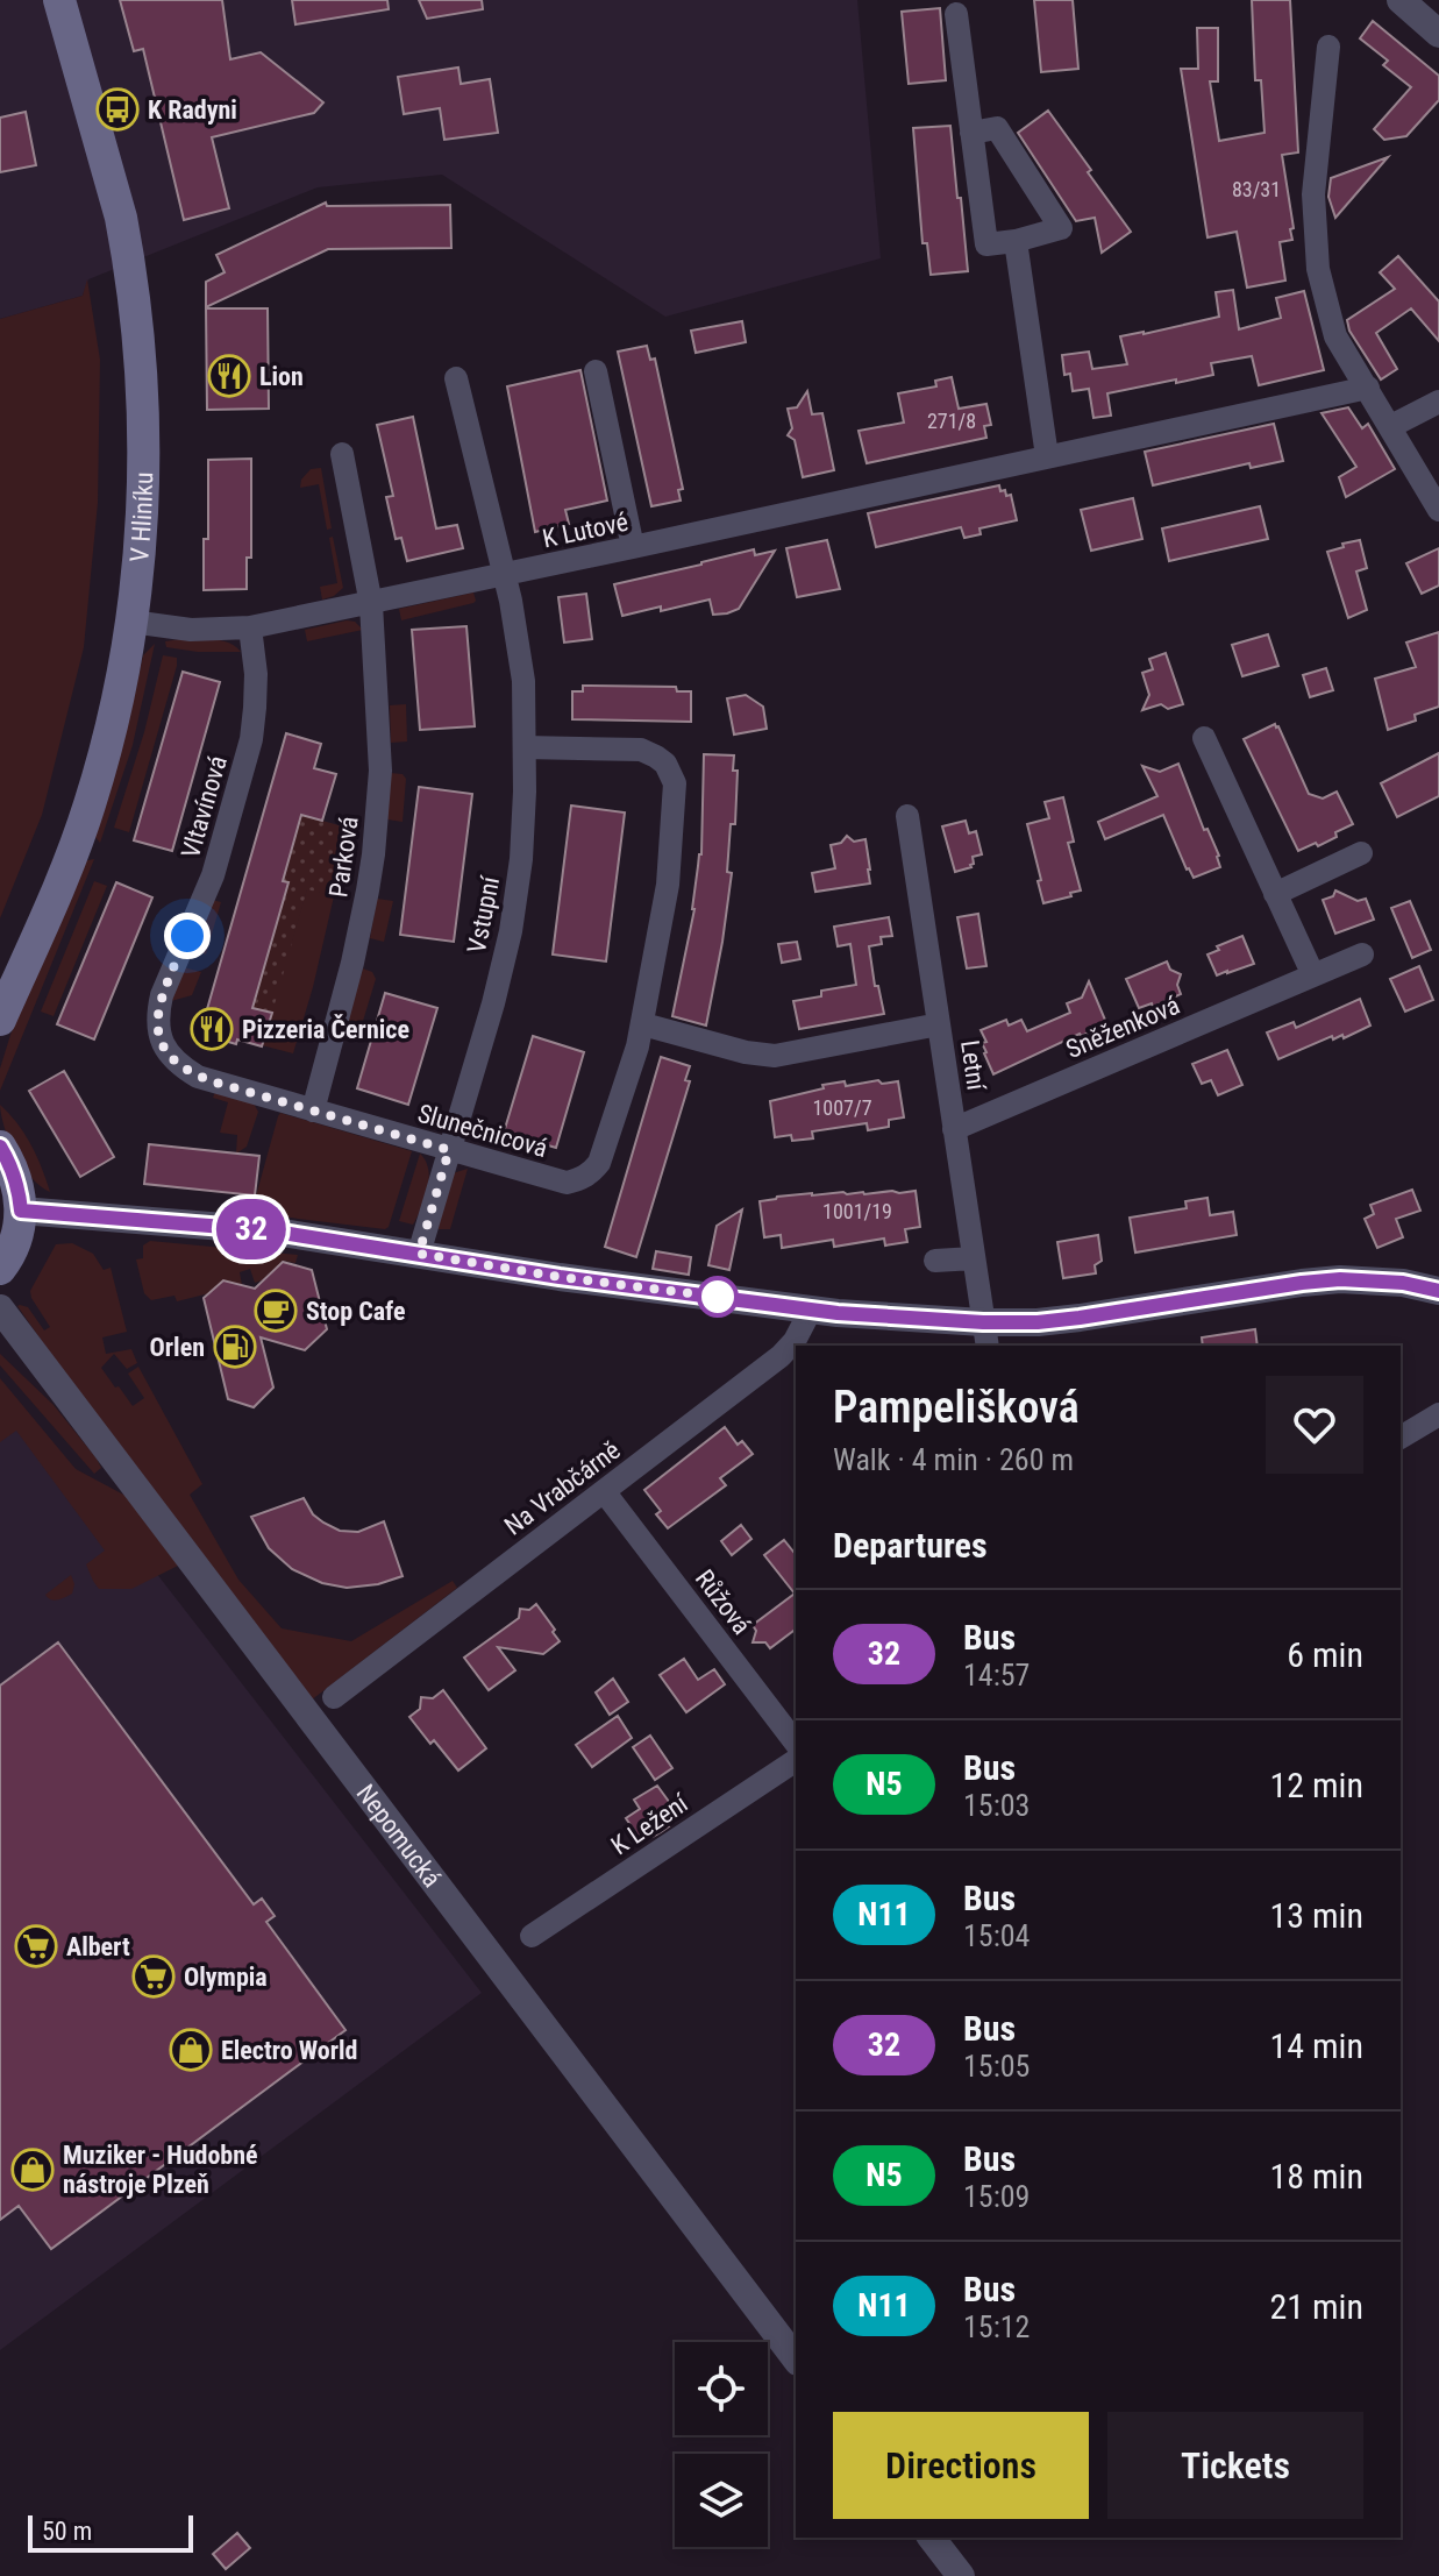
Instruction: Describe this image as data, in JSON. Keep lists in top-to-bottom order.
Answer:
{
  "streets": {
    "main road": ["V Hliníku"],
    "street": [
      "K Lutové",
      "Vltavínová",
      "Parková",
      "Vstupní",
      "Sněženková",
      "Letní",
      "Slunečnicová",
      "Na Vrabčárně",
      "Růžová",
      "K Ležení",
      "Nepomucká"
    ]
  },
  "crossings": [
    ["V Hliníku", "K Lutové"],
    ["K Lutové", "Vltavínová"],
    ["K Lutové", "Parková"],
    ["K Lutové", "Vstupní"],
    ["Vltavínová", "Parková"],
    ["Vltavínová", "Slunečnicová"],
    ["Parková", "Slunečnicová"],
    ["Vstupní", "Slunečnicová"],
    ["Sněženková", "Letní"],
    ["Na Vrabčárně", "Růžová"]
  ],
  "places": {
    "bus stop": ["K Radyni"],
    "restaurant": ["Lion", "Pizzeria Černice"],
    "cafe": ["Stop Cafe"],
    "fuel station": ["Orlen"],
    "supermarket": ["Albert", "Olympia"],
    "shop": ["Electro World", "Muziker - Hudobné nástroje Plzeň"]
  },
  "lines": ["bus line 32"],
  "house_numbers": [
    "83/31",
    "271/8",
    "1007/7",
    "1001/19"
  ],
  "scale_bar": "50 m",
  "page": {
    "on_map": "32",
    "heading": [
      ["Pampelišková", "Walk · 4 min · 260 m"],
      "Departures"
    ],
    "list": [
      {
        "mark": "32",
        "name": "Bus",
        "note": "14:57",
        "value": "6 min"
      },
      {
        "mark": "N5",
        "name": "Bus",
        "note": "15:03",
        "value": "12 min"
      },
      {
        "mark": "N11",
        "name": "Bus",
        "note": "15:04",
        "value": "13 min"
      },
      {
        "mark": "32",
        "name": "Bus",
        "note": "15:05",
        "value": "14 min"
      },
      {
        "mark": "N5",
        "name": "Bus",
        "note": "15:09",
        "value": "18 min"
      },
      {
        "mark": "N11",
        "name": "Bus",
        "note": "15:12",
        "value": "21 min"
      }
    ],
    "buttons": ["Directions", "Tickets"],
    "scale": "50 m"
  }
}
